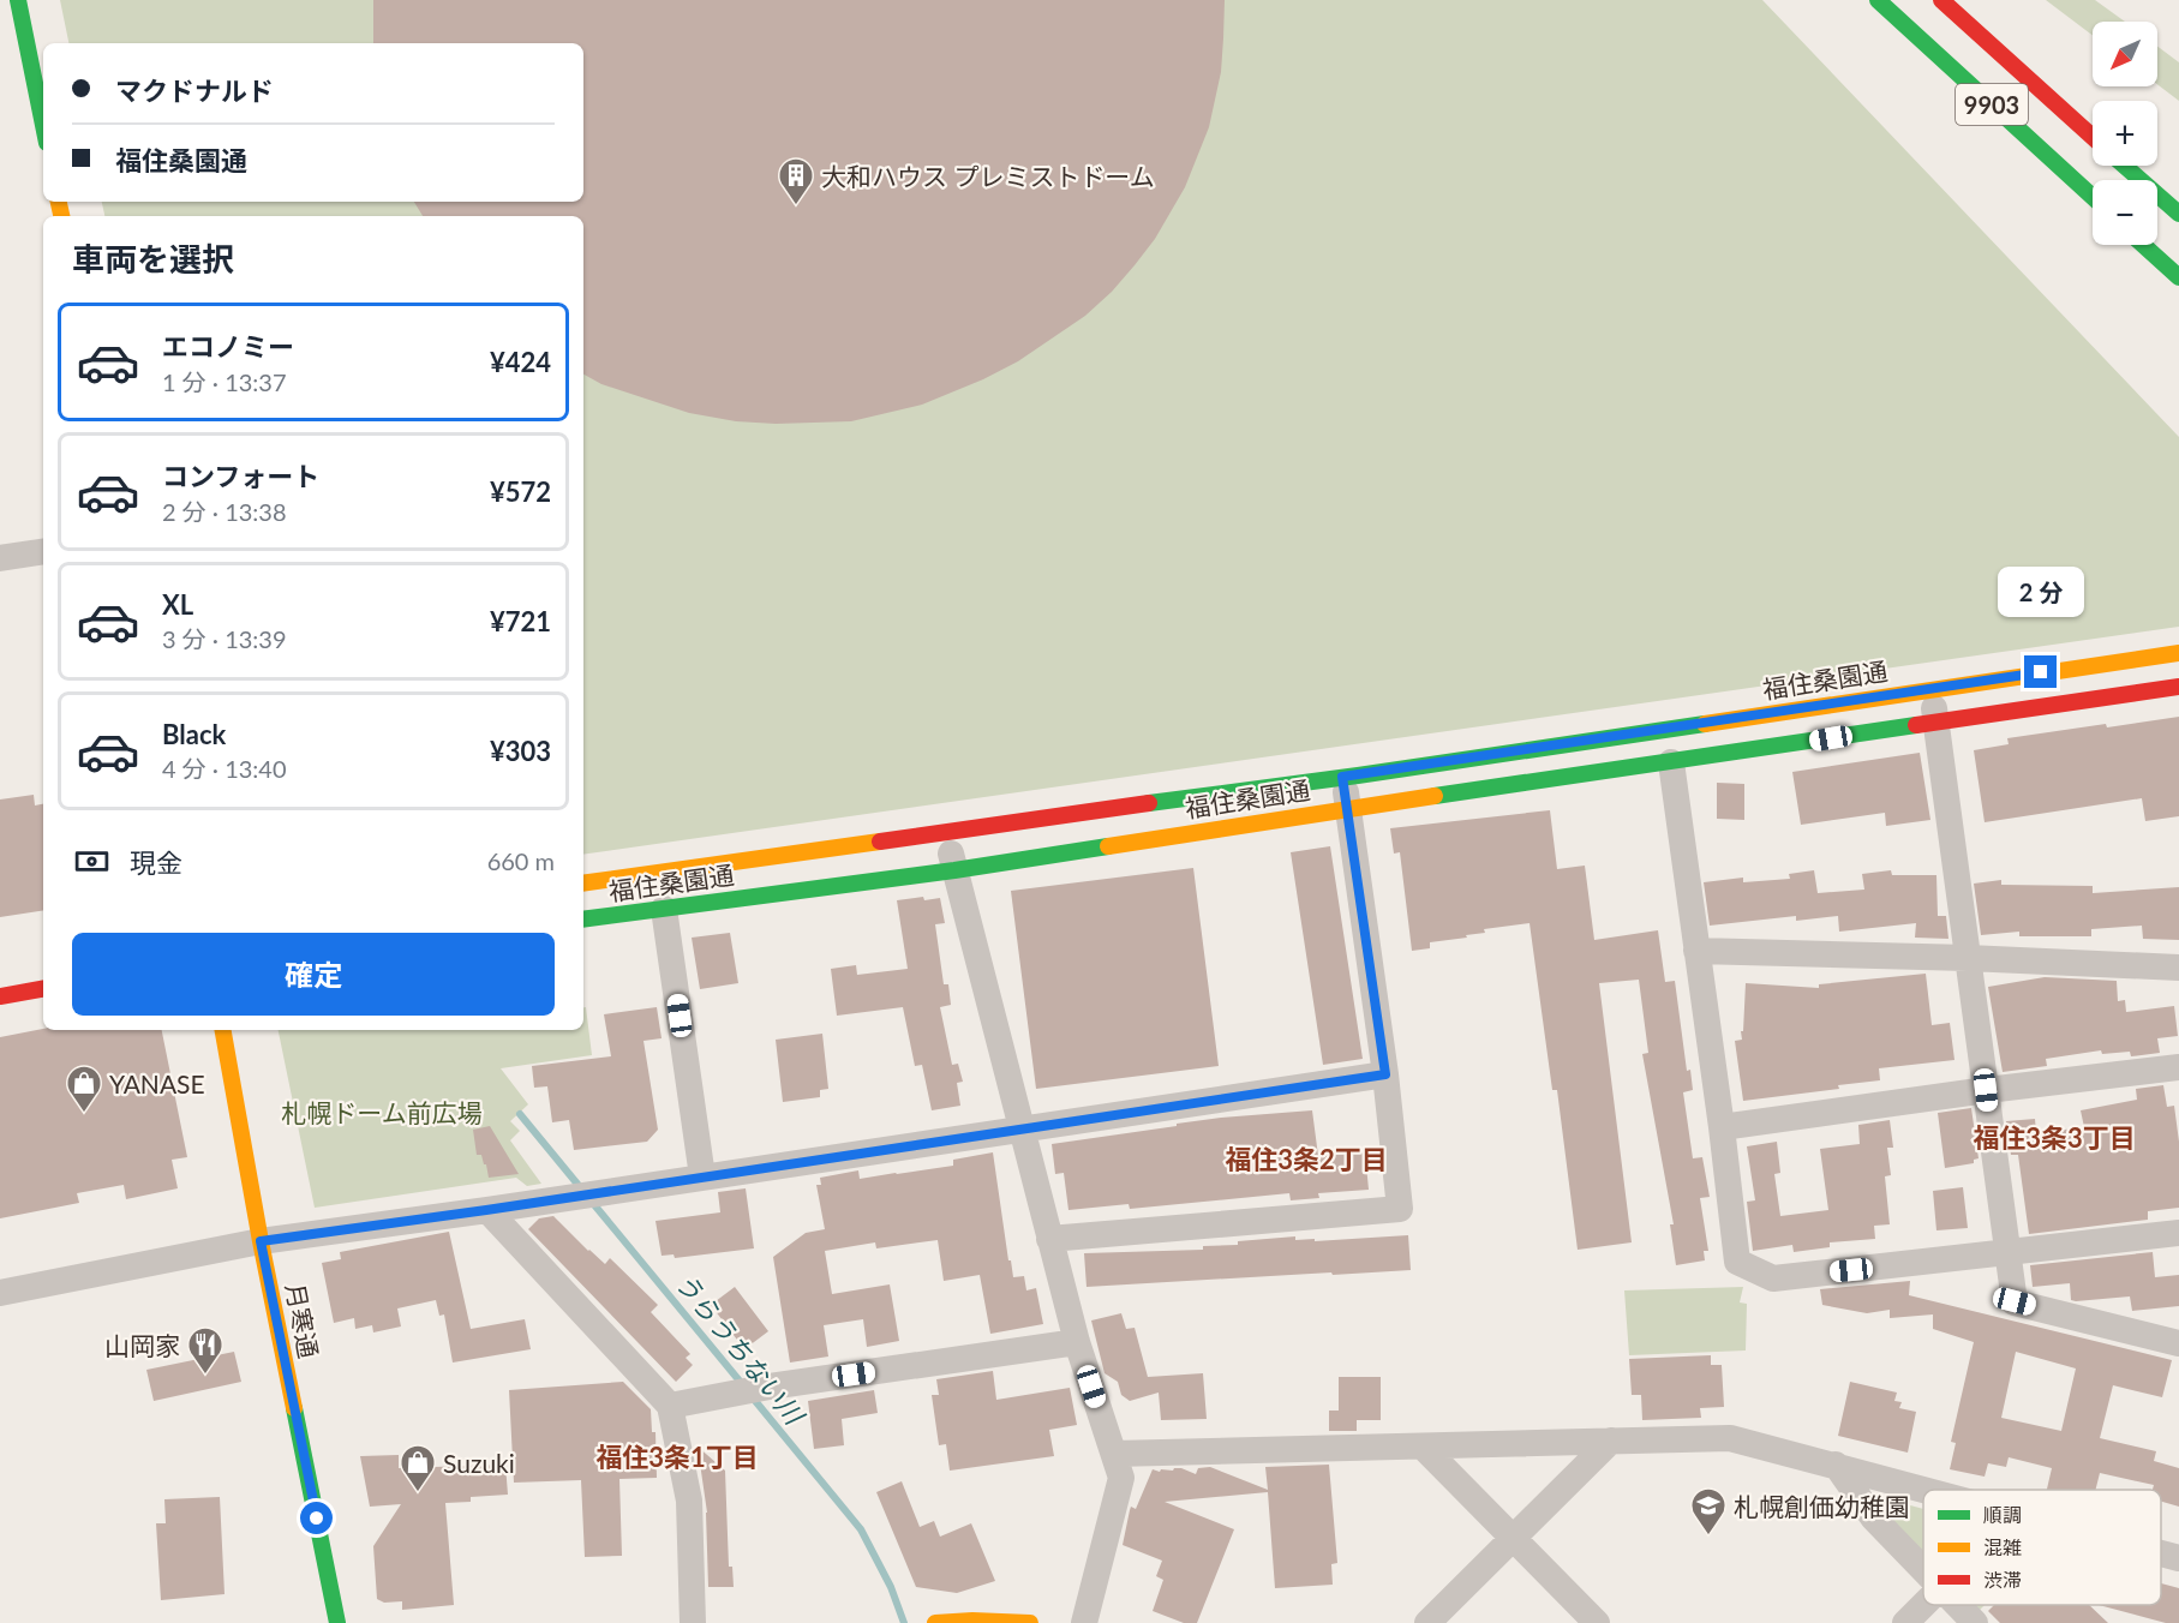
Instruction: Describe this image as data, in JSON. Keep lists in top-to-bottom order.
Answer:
{
  "streets": {
    "main road": ["9903", "福住桑園通", "月寒通"]
  },
  "districts": ["福住3条3丁目", "福住3条2丁目", "福住3条1丁目"],
  "water": ["うらうちない川"],
  "parks": ["札幌ドーム前広場"],
  "places": {
    "building": ["大和ハウス プレミストドーム"],
    "shop": ["YANASE", "Suzuki"],
    "restaurant": ["山岡家"],
    "school or university": ["札幌創価幼稚園"]
  },
  "legend": ["順調", "混雑", "渋滞"],
  "north": "bottom left",
  "page": {
    "map_buttons": ["+", "−"],
    "banner": ["マクドナルド", "福住桑園通"],
    "heading": "車両を選択",
    "list": [
      {
        "name": "エコノミー",
        "note": "1 分 · 13:37",
        "value": "¥424"
      },
      {
        "name": "コンフォート",
        "note": "2 分 · 13:38",
        "value": "¥572"
      },
      {
        "name": "XL",
        "note": "3 分 · 13:39",
        "value": "¥721"
      },
      {
        "name": "Black",
        "note": "4 分 · 13:40",
        "value": "¥303"
      }
    ],
    "bubble": "2 分",
    "pay": ["現金", "660 m"],
    "buttons": "確定"
  }
}
